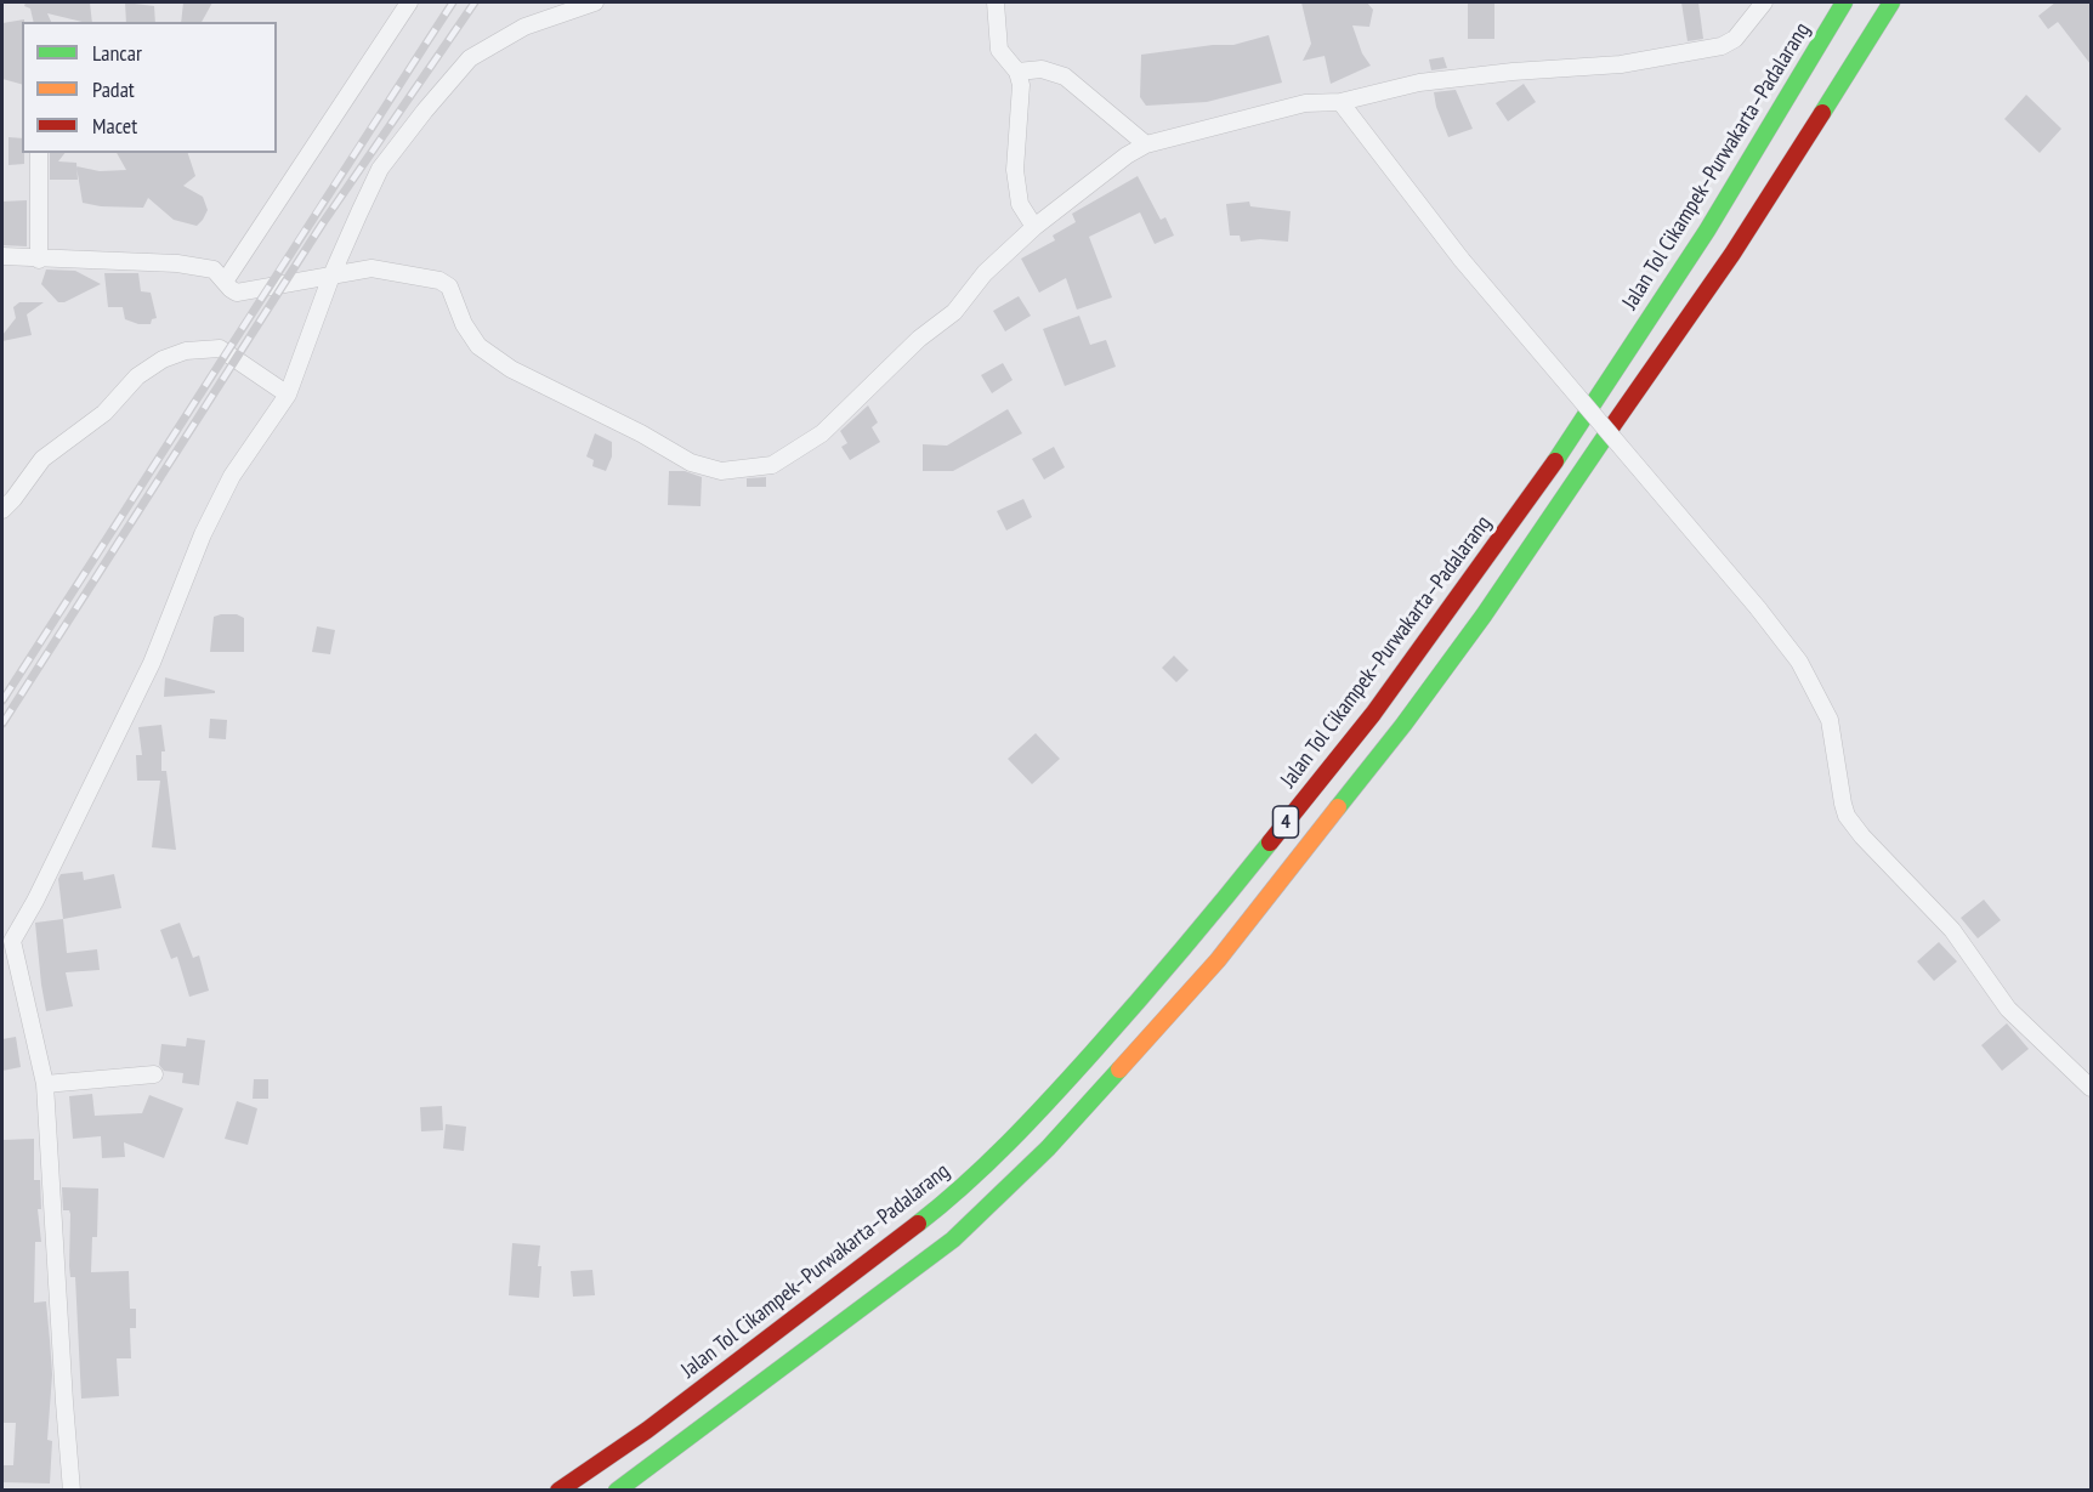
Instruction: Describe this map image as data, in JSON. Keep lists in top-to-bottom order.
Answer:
{
  "streets": {
    "highway": ["Jalan Tol Cikampek–Purwakarta–Padalarang", "4"]
  },
  "legend": ["Lancar", "Padat", "Macet"]
}
